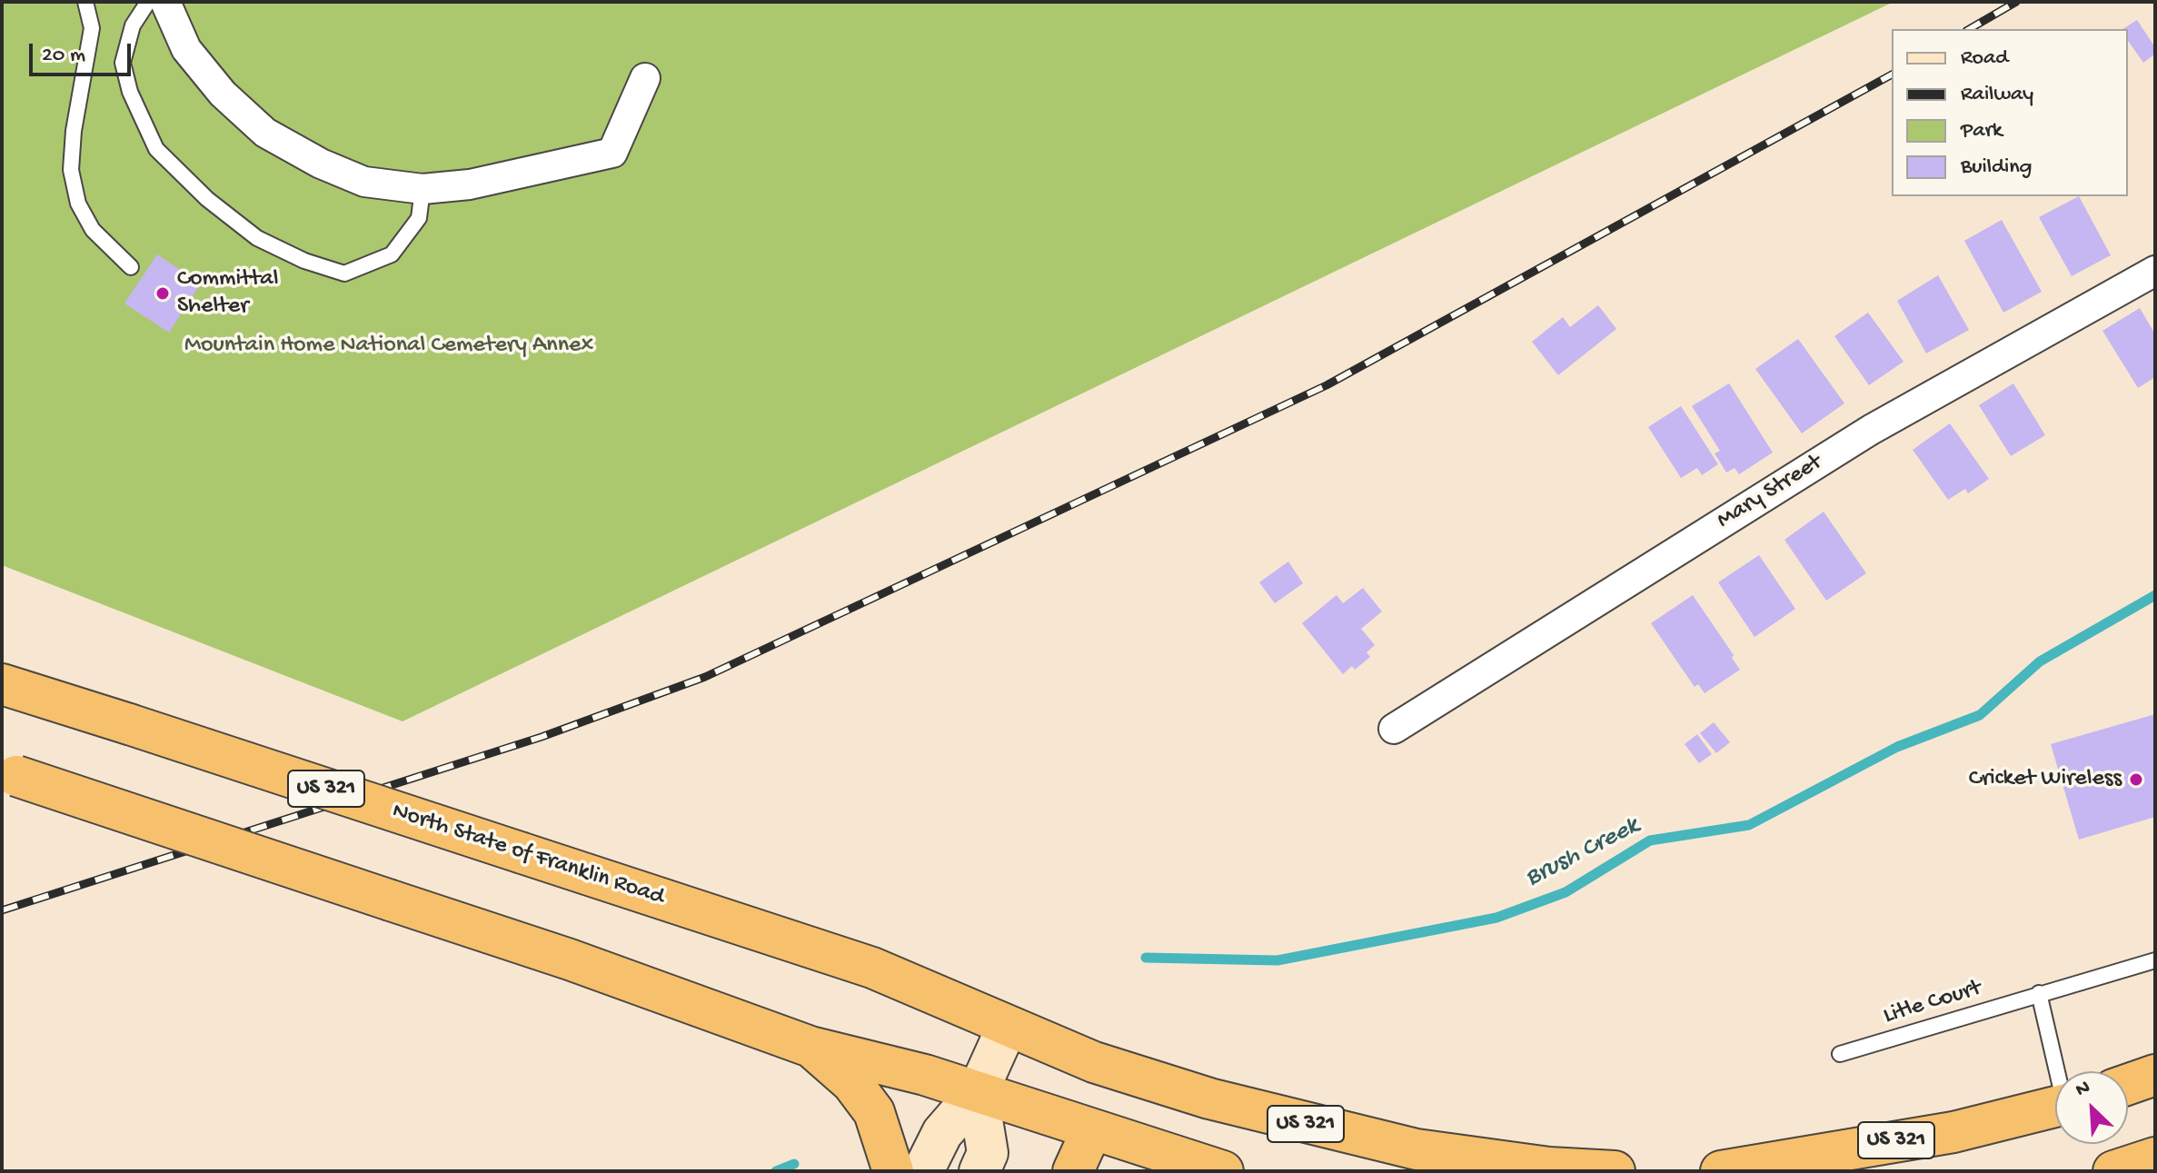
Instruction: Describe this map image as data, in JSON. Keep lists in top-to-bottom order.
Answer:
{
  "streets": {
    "highway": ["US 321", "North State of Franklin Road"],
    "street": ["Mary Street"],
    "lane": ["Litle Court"]
  },
  "crossings": [
    ["US 321", "North State of Franklin Road"]
  ],
  "water": ["Brush Creek"],
  "parks": ["Mountain Home National Cemetery Annex"],
  "places": ["Committal Shelter", "Cricket Wireless"],
  "legend": [
    "Road",
    "Railway",
    "Park",
    "Building"
  ],
  "scale_bar": "20 m",
  "north": "top left"
}
